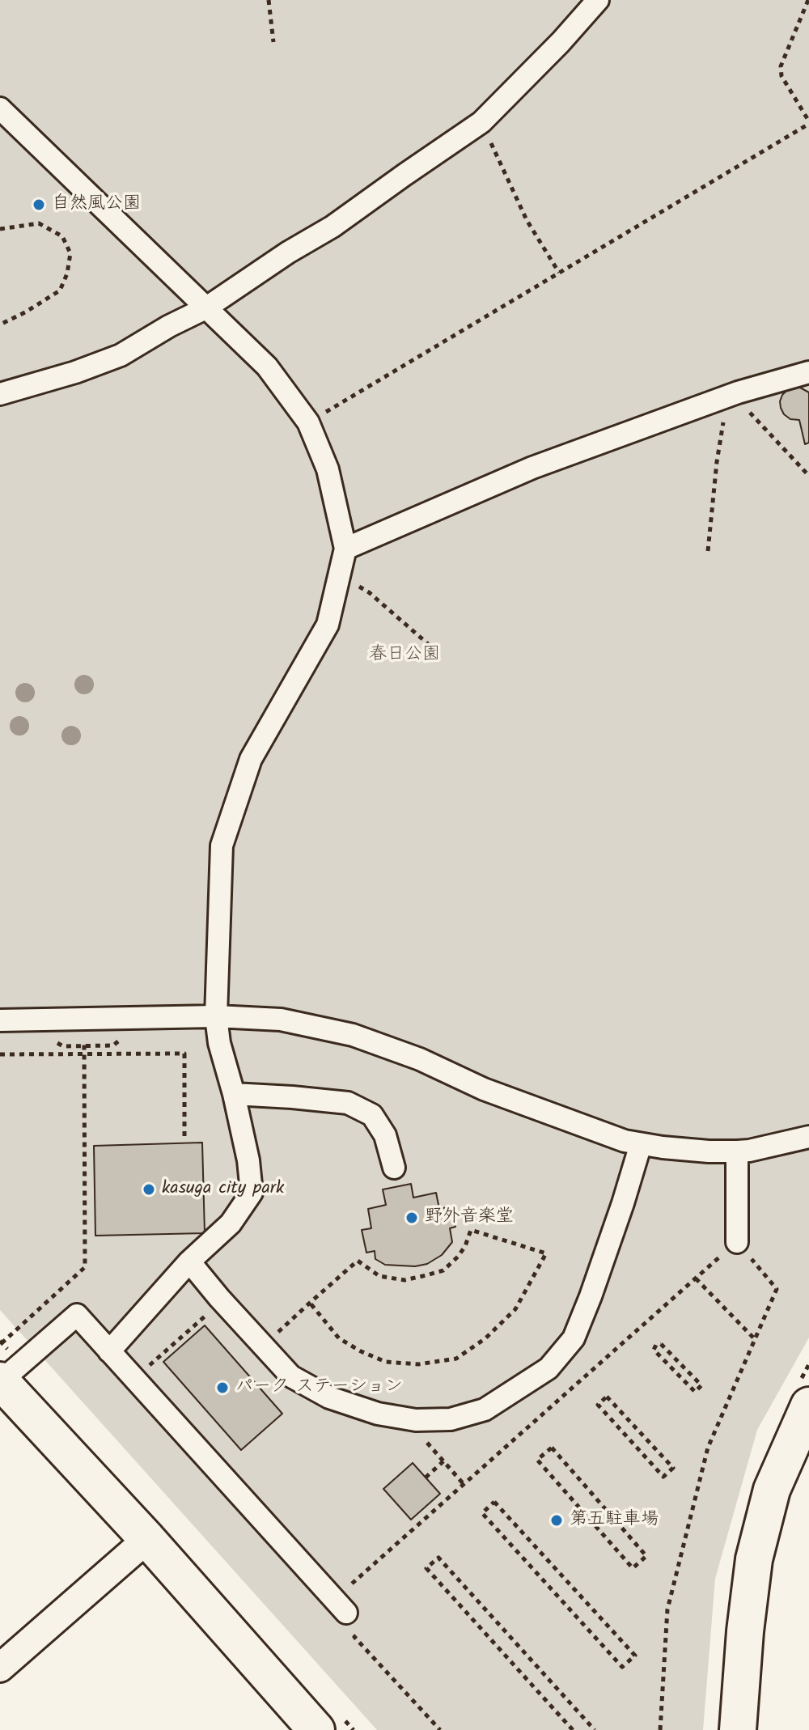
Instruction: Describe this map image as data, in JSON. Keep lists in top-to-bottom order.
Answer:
{
  "parks": ["春日公園"],
  "places": [
    "自然風公園",
    "kasuga city park",
    "野外音楽堂",
    "パーク ステーション",
    "第五駐車場"
  ]
}
